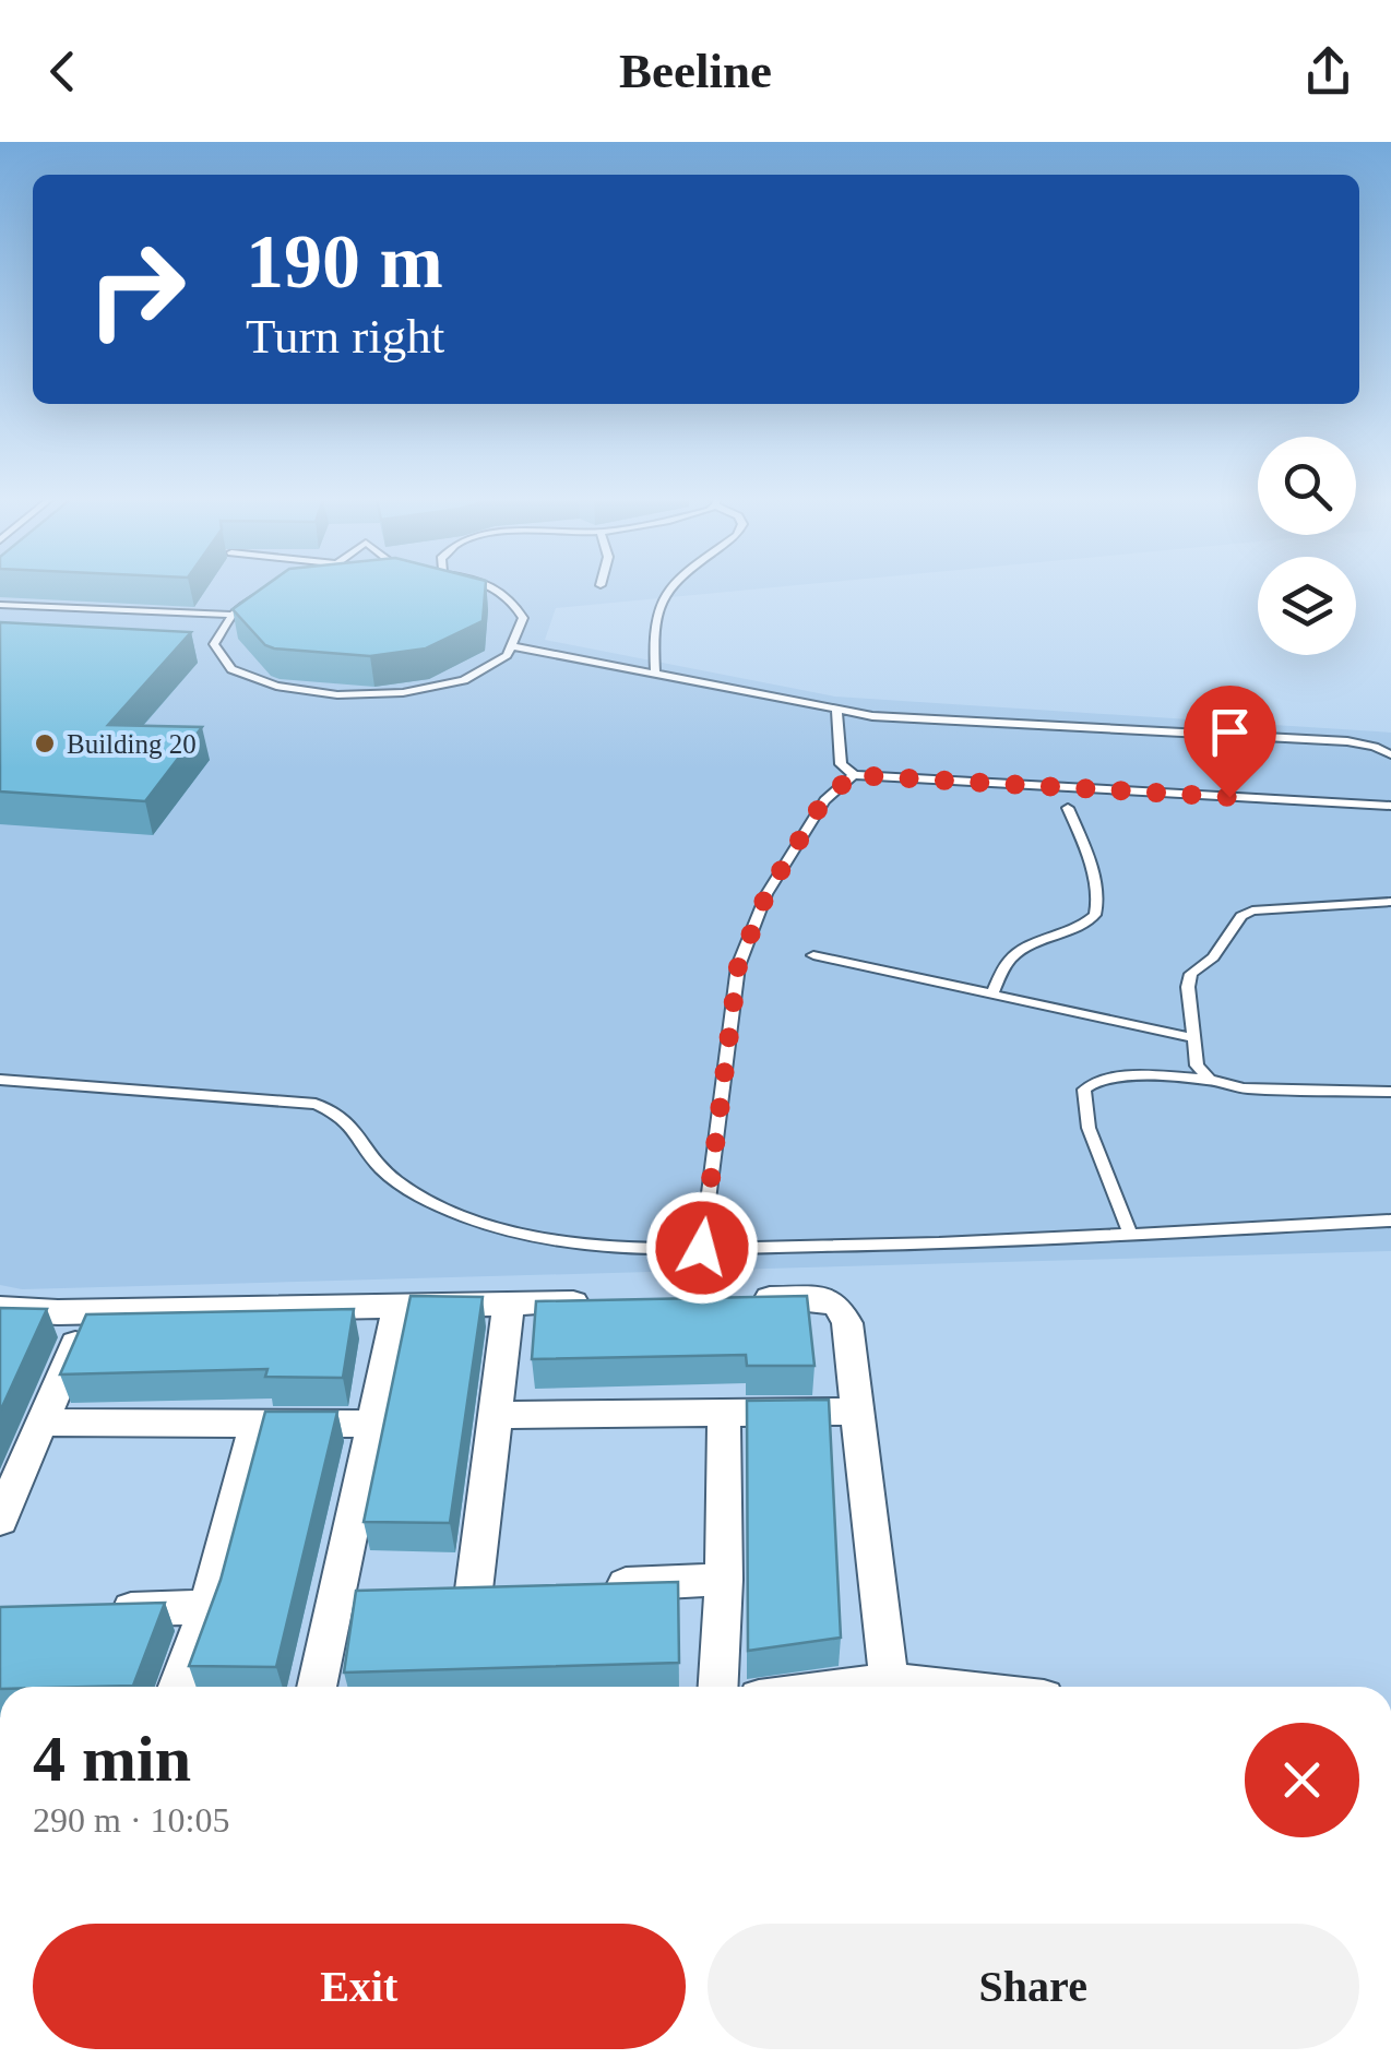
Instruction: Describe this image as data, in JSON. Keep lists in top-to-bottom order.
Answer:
{
  "places": ["Building 20"],
  "page": {
    "header": "Beeline",
    "turn": ["190 m", "Turn right"],
    "heading": ["4 min", "290 m · 10:05"],
    "buttons": ["Exit", "Share"]
  }
}
